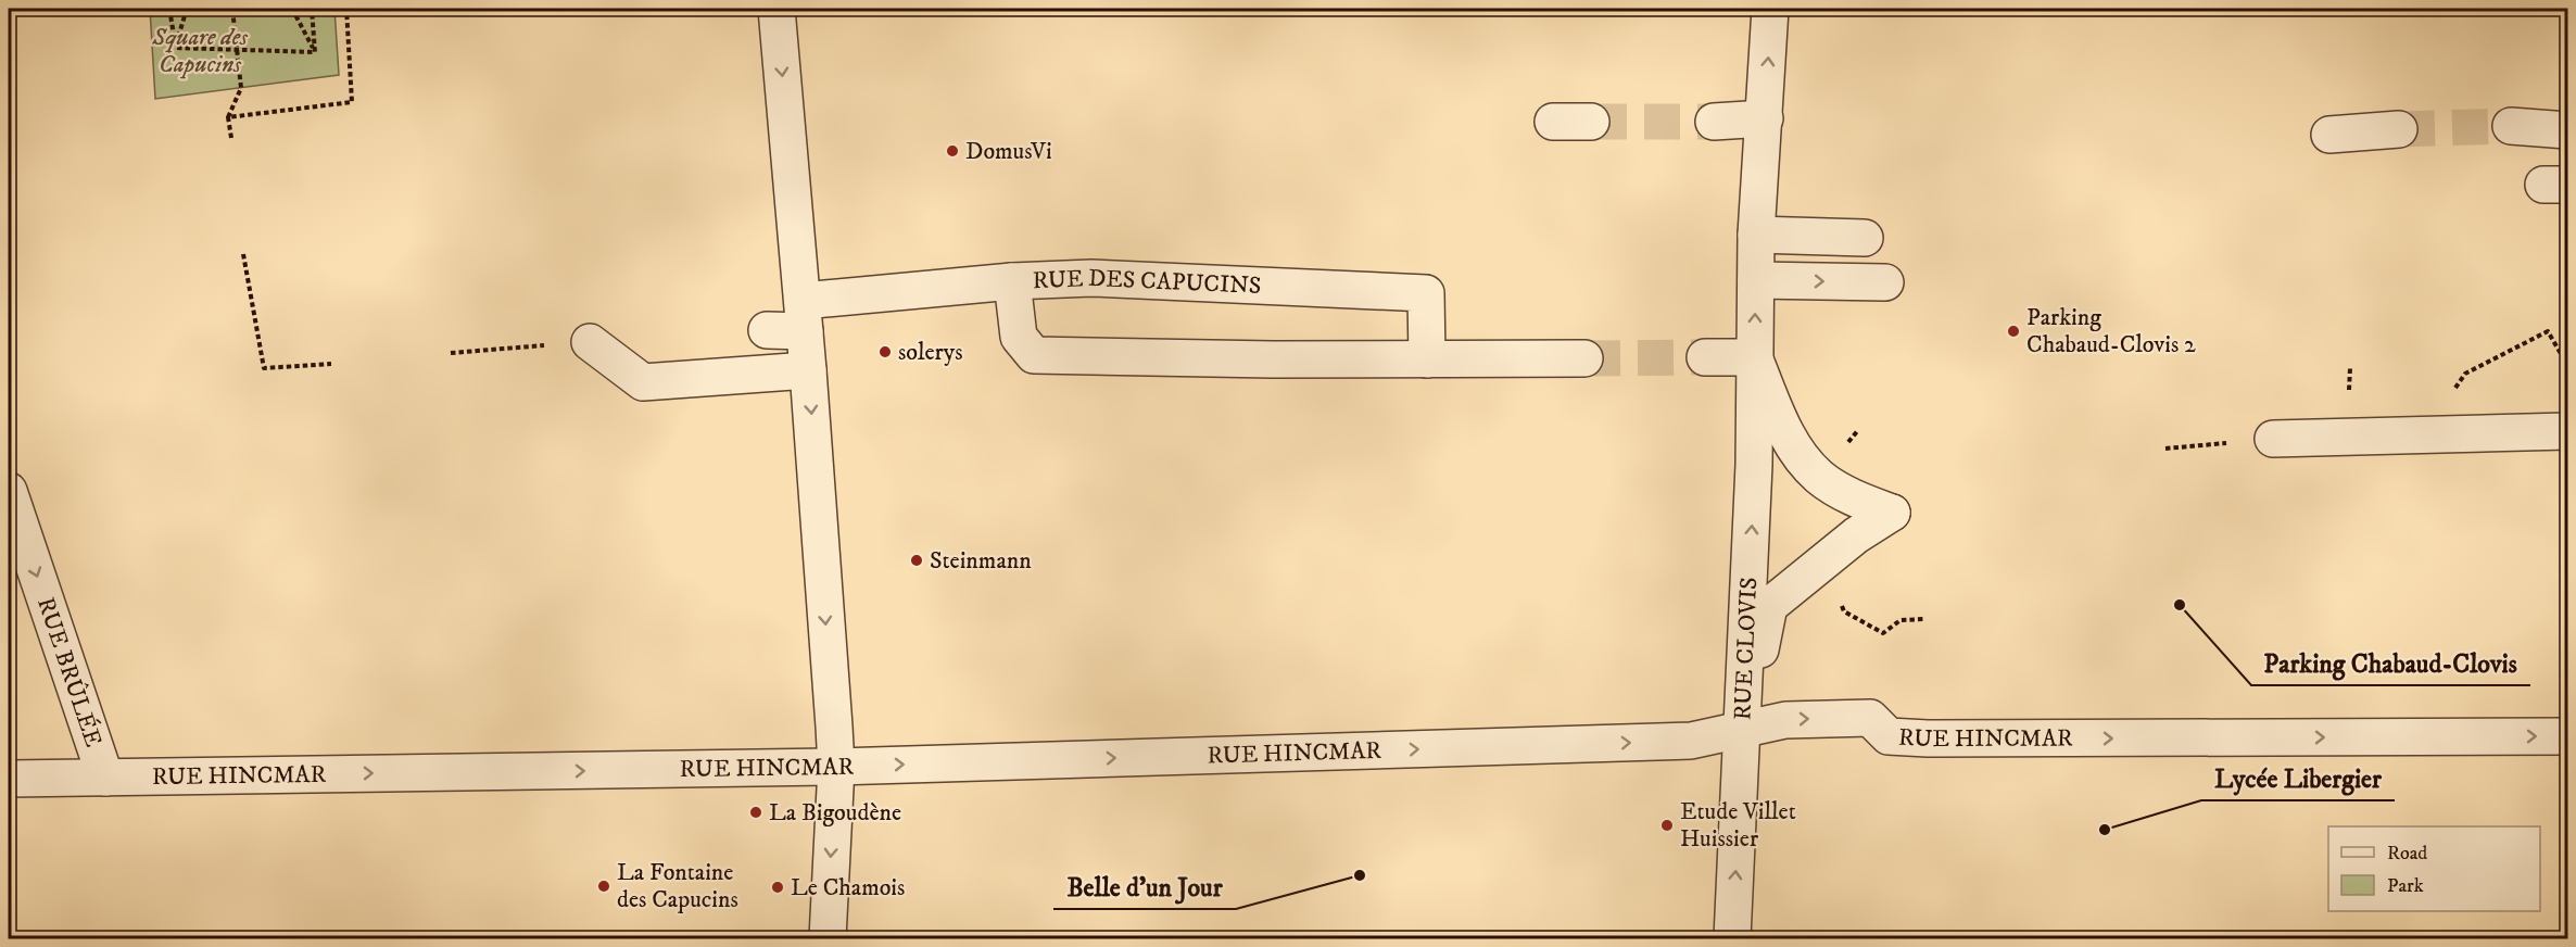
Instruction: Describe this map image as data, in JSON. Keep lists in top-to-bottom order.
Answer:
{
  "streets": {
    "street": [
      "RUE DES CAPUCINS",
      "RUE CLOVIS",
      "RUE BRÛLÉE",
      "RUE HINCMAR"
    ]
  },
  "crossings": [
    ["RUE CLOVIS", "RUE HINCMAR"],
    ["RUE BRÛLÉE", "RUE HINCMAR"]
  ],
  "one_way": ["RUE CLOVIS", "RUE BRÛLÉE", "RUE HINCMAR"],
  "parks": ["Square des Capucins"],
  "places": [
    "DomusVi",
    "Parking Chabaud-Clovis 2",
    "solerys",
    "Steinmann",
    "Parking Chabaud-Clovis",
    "La Bigoudène",
    "Etude Villet Huissier",
    "Lycée Libergier",
    "Belle d'un Jour",
    "La Fontaine des Capucins",
    "Le Chamois"
  ],
  "legend": ["Road", "Park"]
}
